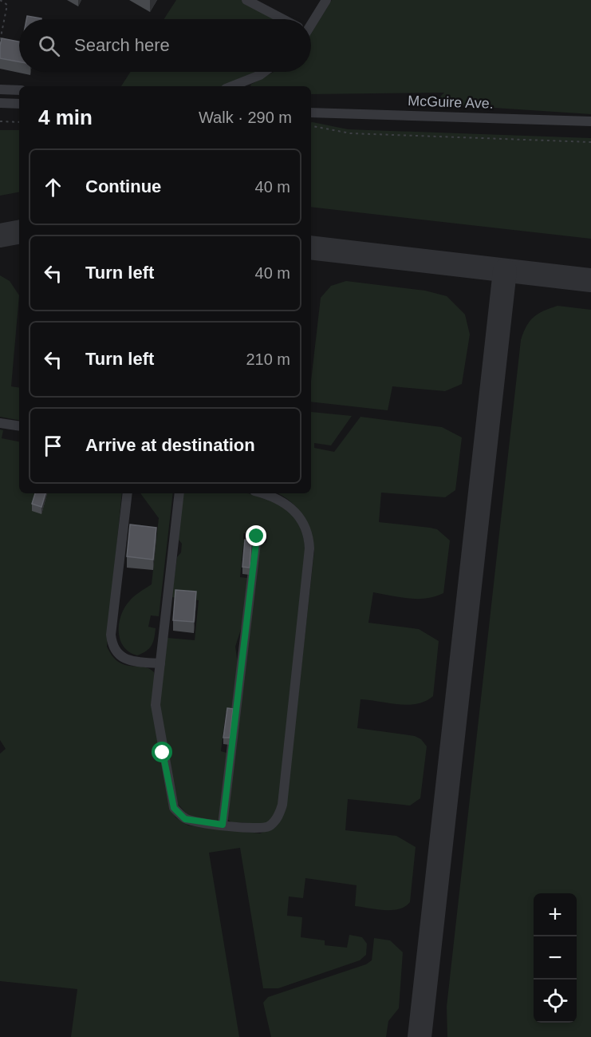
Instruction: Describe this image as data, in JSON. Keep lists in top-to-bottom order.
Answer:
{
  "streets": {
    "street": ["McGuire Ave."]
  },
  "page": {
    "search": "Search here",
    "heading": ["4 min", "Walk · 290 m"],
    "list": [
      ["Continue", "40 m"],
      ["Turn left", "40 m"],
      ["Turn left", "210 m"],
      "Arrive at destination"
    ],
    "map_buttons": ["+", "−"]
  }
}
